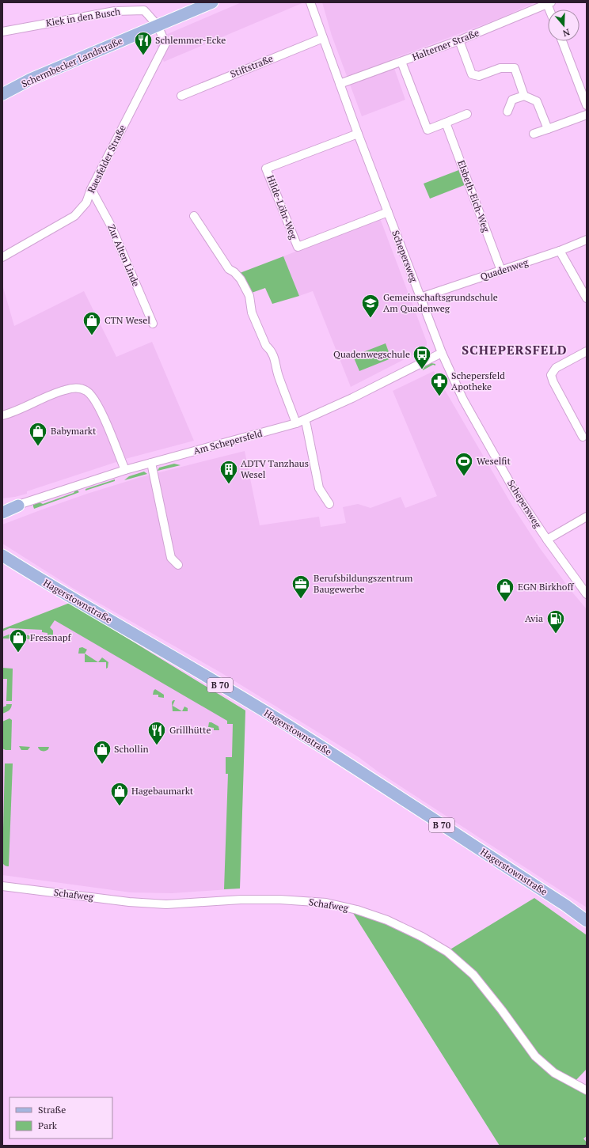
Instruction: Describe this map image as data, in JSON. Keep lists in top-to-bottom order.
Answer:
{
  "streets": {
    "main road": ["Schermbecker Landstraße", "Hagerstownstraße", "B 70"],
    "street": [
      "Kiek in den Busch",
      "Halterner Straße",
      "Stiftstraße",
      "Raesfelder Straße",
      "Elsbeth-Eich-Weg",
      "Hilde-Löhr-Weg",
      "Zur Alten Linde",
      "Schepersweg",
      "Quadenweg",
      "Am Schepersfeld",
      "Schafweg"
    ]
  },
  "crossings": [
    ["Kiek in den Busch", "Schermbecker Landstraße"],
    ["Kiek in den Busch", "Raesfelder Straße"],
    ["Halterner Straße", "Schepersweg"],
    ["Schermbecker Landstraße", "Raesfelder Straße"],
    ["Stiftstraße", "Schepersweg"],
    ["Raesfelder Straße", "Zur Alten Linde"],
    ["Elsbeth-Eich-Weg", "Quadenweg"],
    ["Hilde-Löhr-Weg", "Schepersweg"],
    ["Schepersweg", "Quadenweg"],
    ["Schepersweg", "Am Schepersfeld"]
  ],
  "districts": ["SCHEPERSFELD"],
  "places": {
    "restaurant": ["Schlemmer-Ecke", "Grillhütte"],
    "school or university": ["Gemeinschaftsgrundschule Am Quadenweg"],
    "shop": [
      "CTN Wesel",
      "Babymarkt",
      "EGN Birkhoff",
      "Fressnapf",
      "Schollin",
      "Hagebaumarkt"
    ],
    "bus stop": ["Quadenwegschule"],
    "pharmacy": ["Schepersfeld Apotheke"],
    "sports": ["Weselfit"],
    "building": ["ADTV Tanzhaus Wesel"],
    "office": ["Berufsbildungszentrum Baugewerbe"],
    "fuel station": ["Avia"]
  },
  "legend": ["Straße", "Park"],
  "north": "bottom"
}
